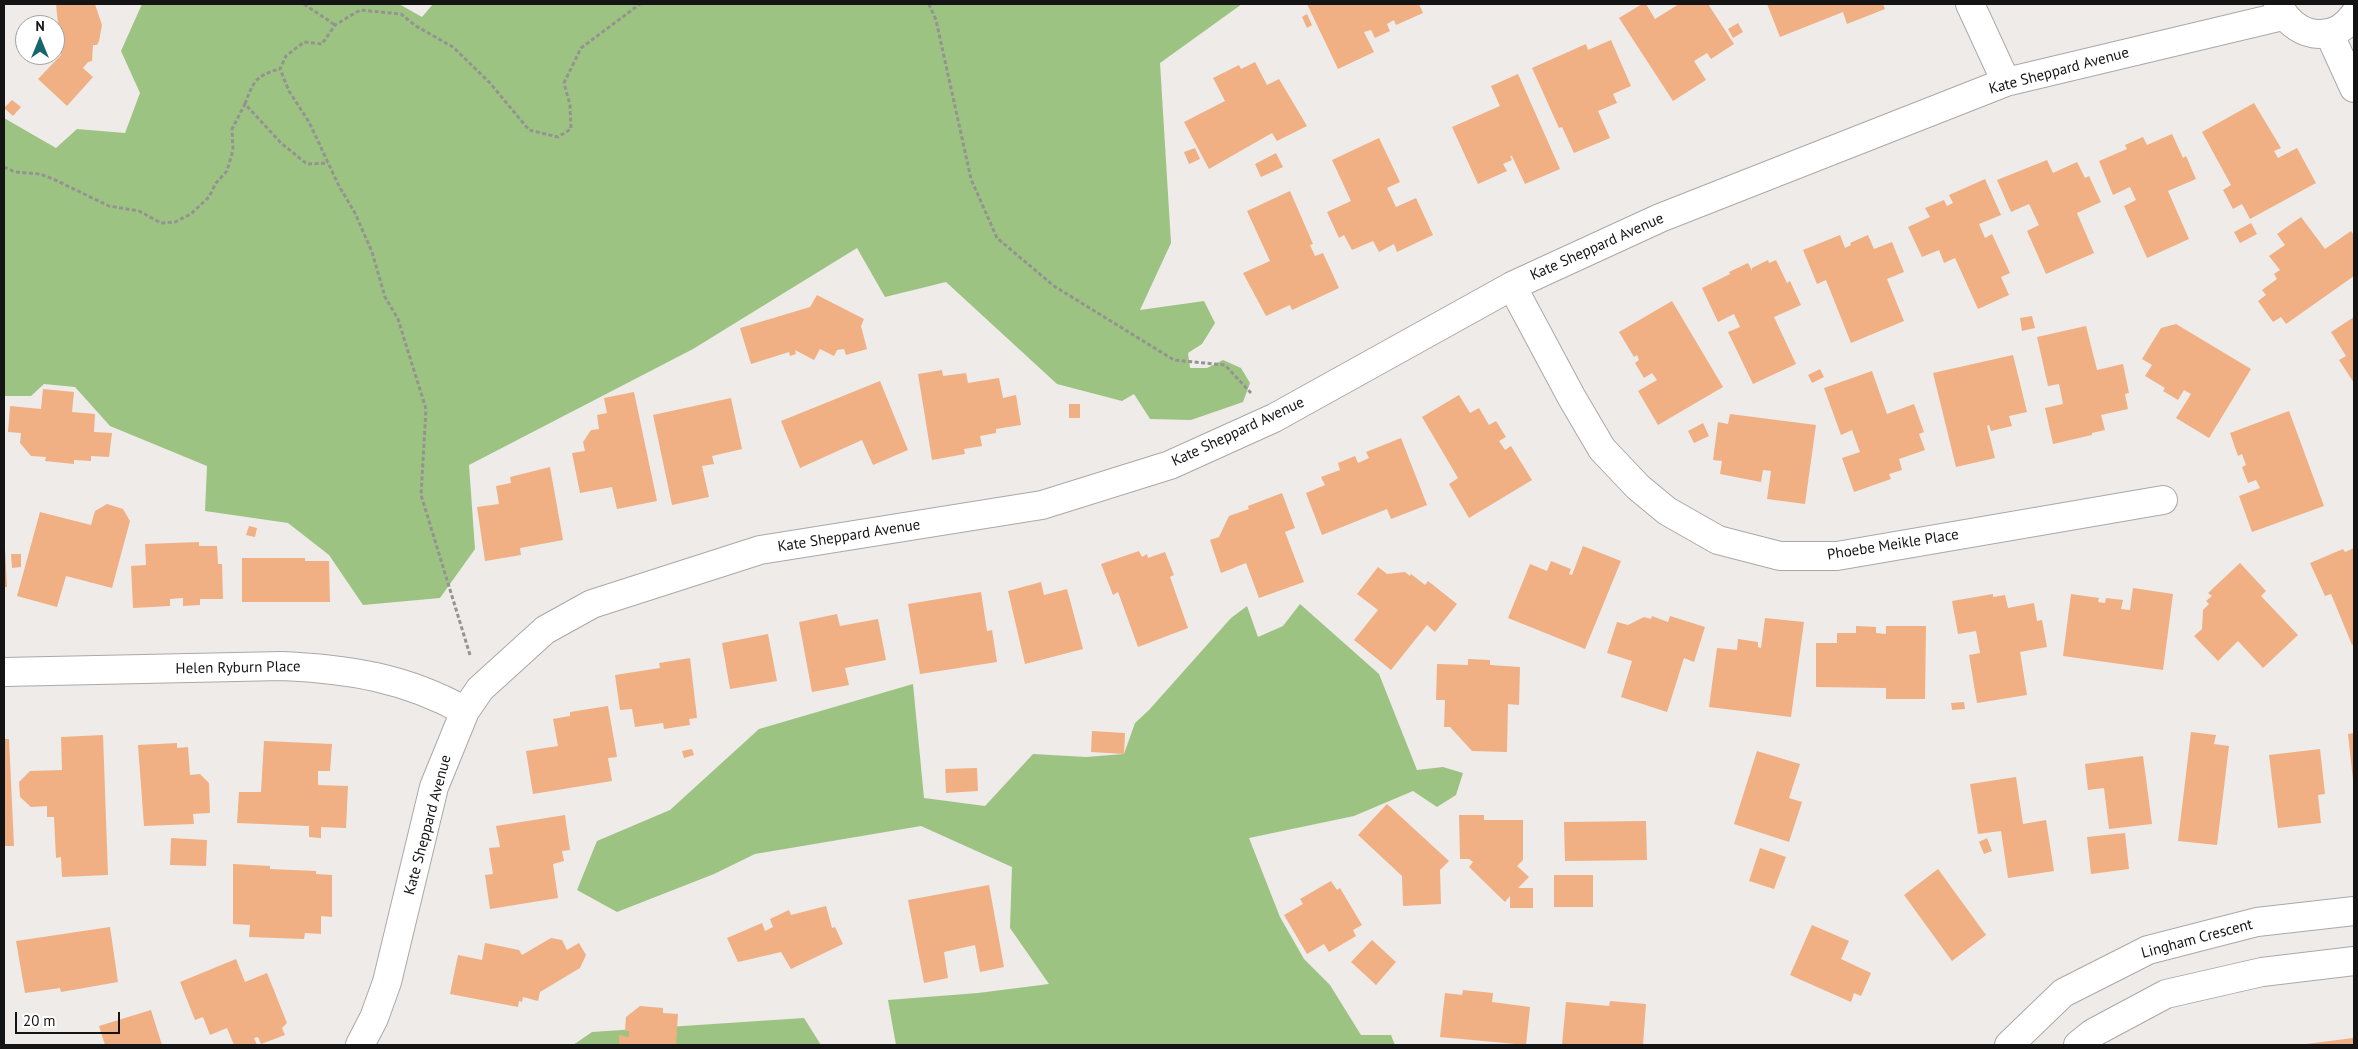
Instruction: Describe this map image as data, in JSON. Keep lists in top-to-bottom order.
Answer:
{
  "streets": {
    "street": [
      "Kate Sheppard Avenue",
      "Phoebe Meikle Place",
      "Helen Ryburn Place",
      "Lingham Crescent"
    ]
  },
  "crossings": [
    ["Kate Sheppard Avenue", "Phoebe Meikle Place"],
    ["Kate Sheppard Avenue", "Helen Ryburn Place"]
  ],
  "scale_bar": "20 m",
  "north": "top"
}
